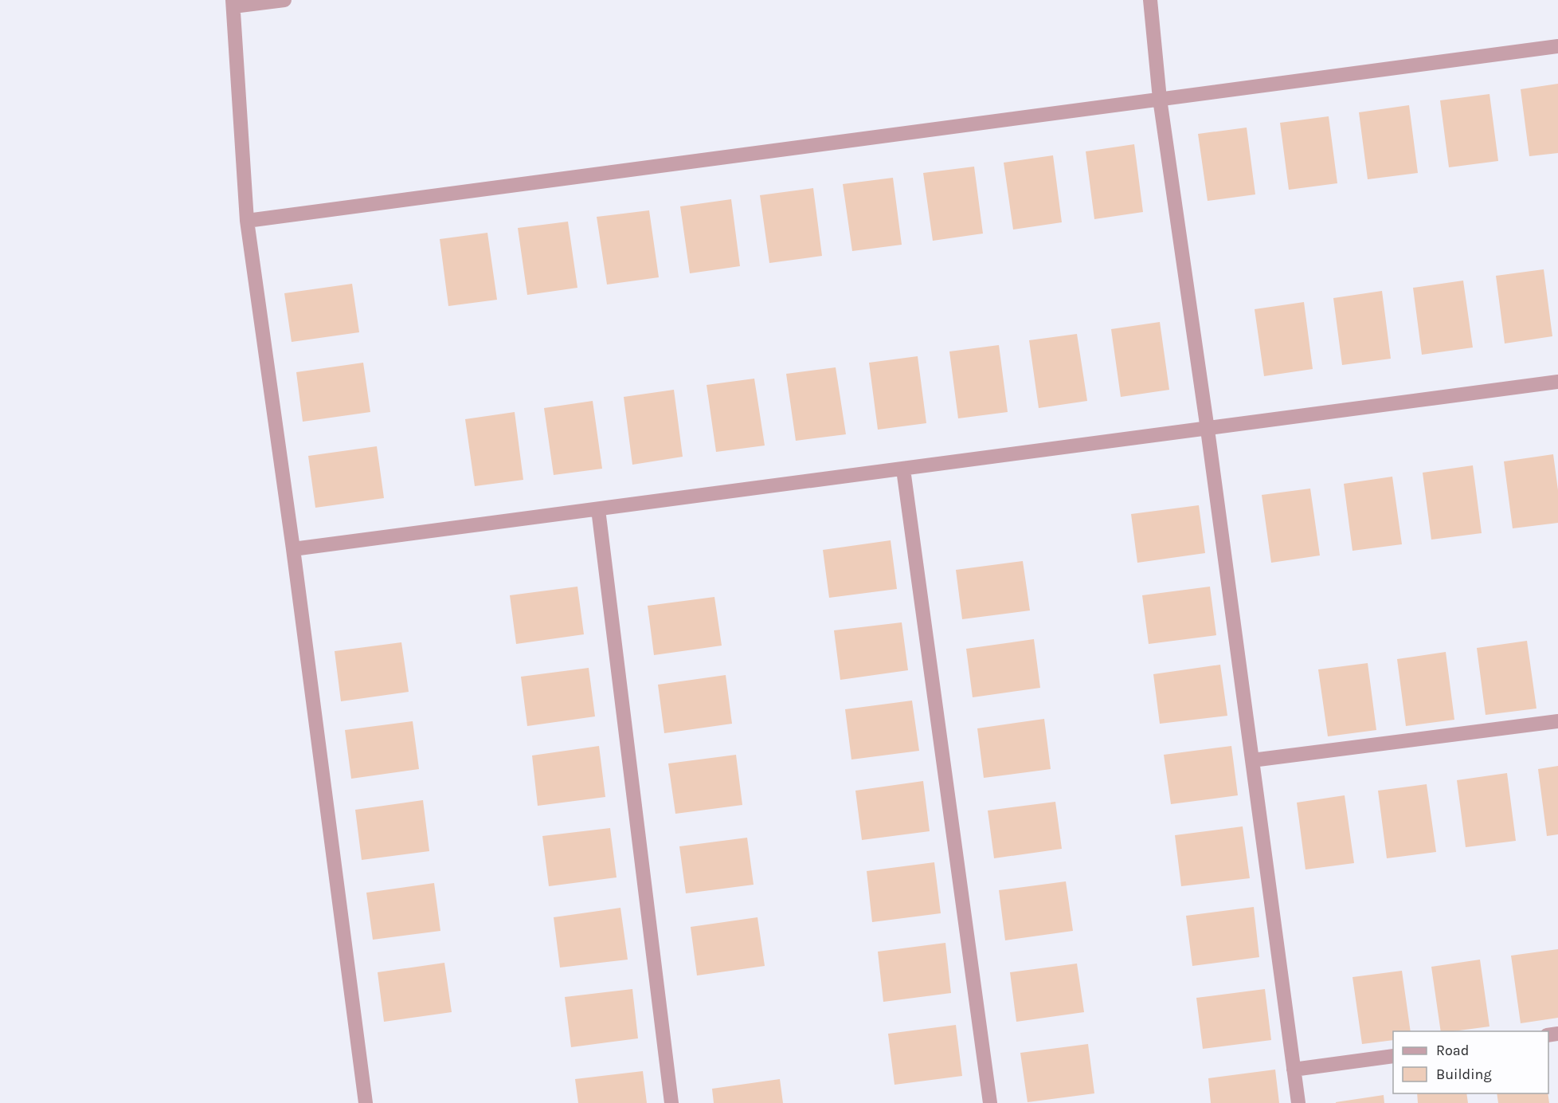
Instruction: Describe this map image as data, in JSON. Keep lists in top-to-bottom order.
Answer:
{
  "legend": ["Road", "Building"]
}
